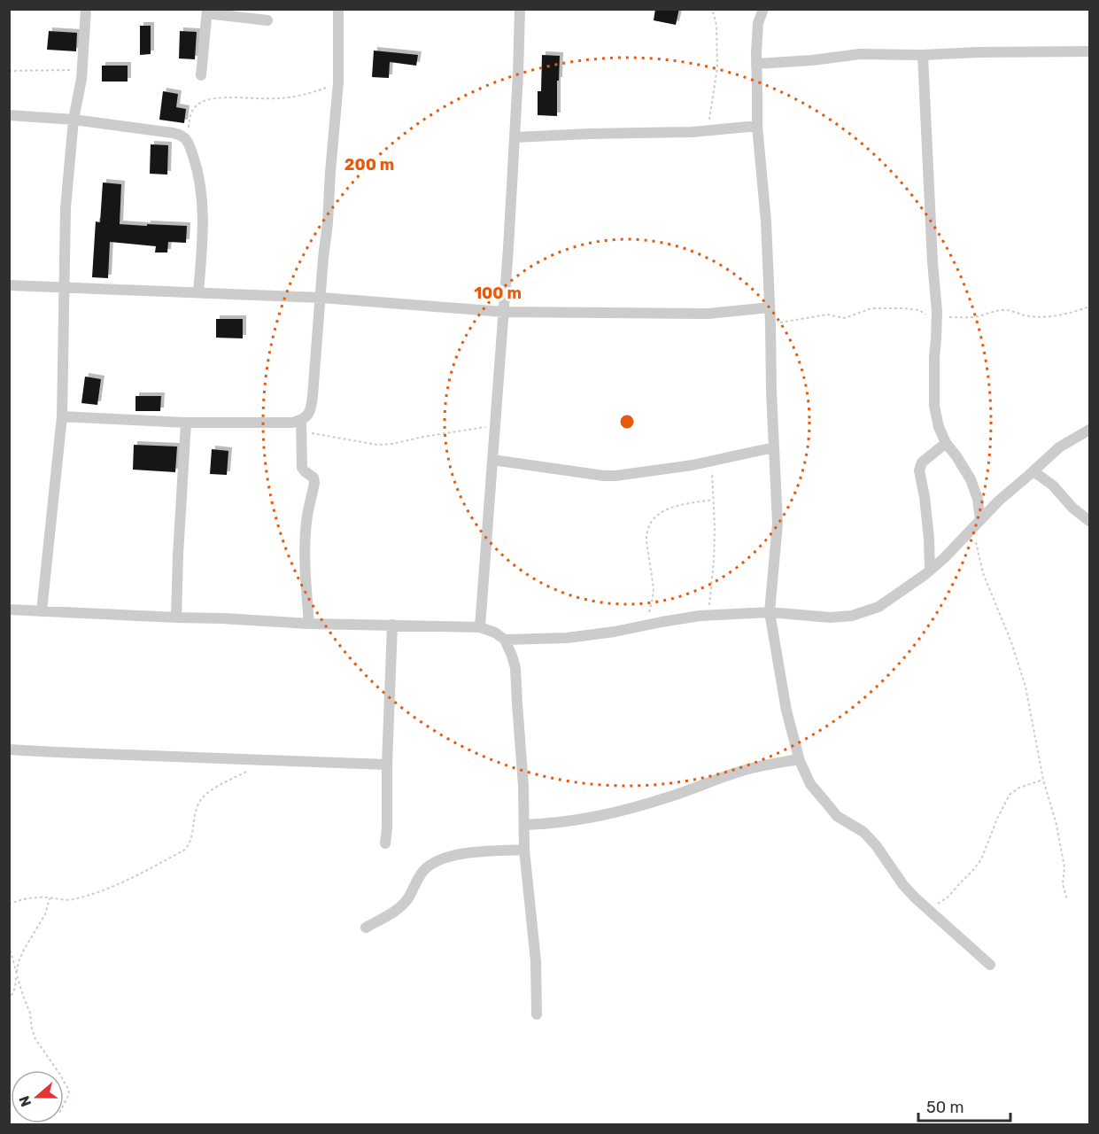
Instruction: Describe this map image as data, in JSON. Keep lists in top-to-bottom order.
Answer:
{
  "scale_bar": "50 m",
  "north": "left",
  "rings": ["200 m", "100 m"]
}
